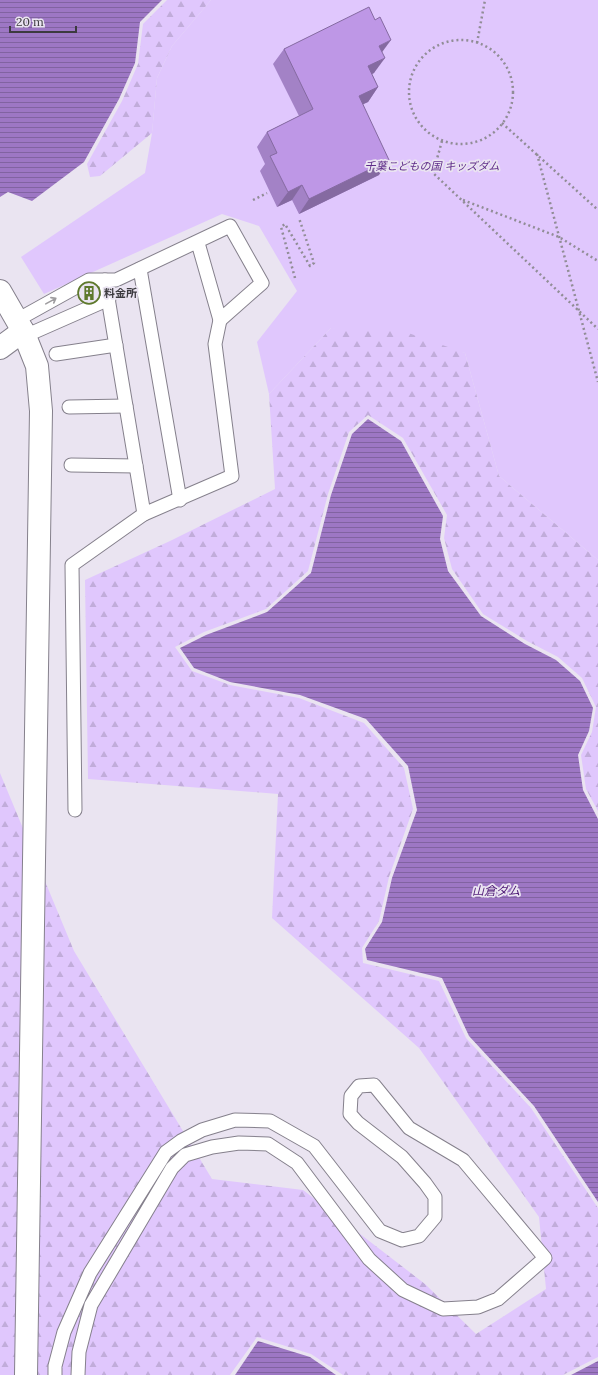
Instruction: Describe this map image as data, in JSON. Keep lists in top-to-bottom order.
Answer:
{
  "water": ["山倉ダム"],
  "parks": ["千葉こどもの国 キッズダム"],
  "places": {
    "building": ["料金所"]
  },
  "scale_bar": "20 m"
}
